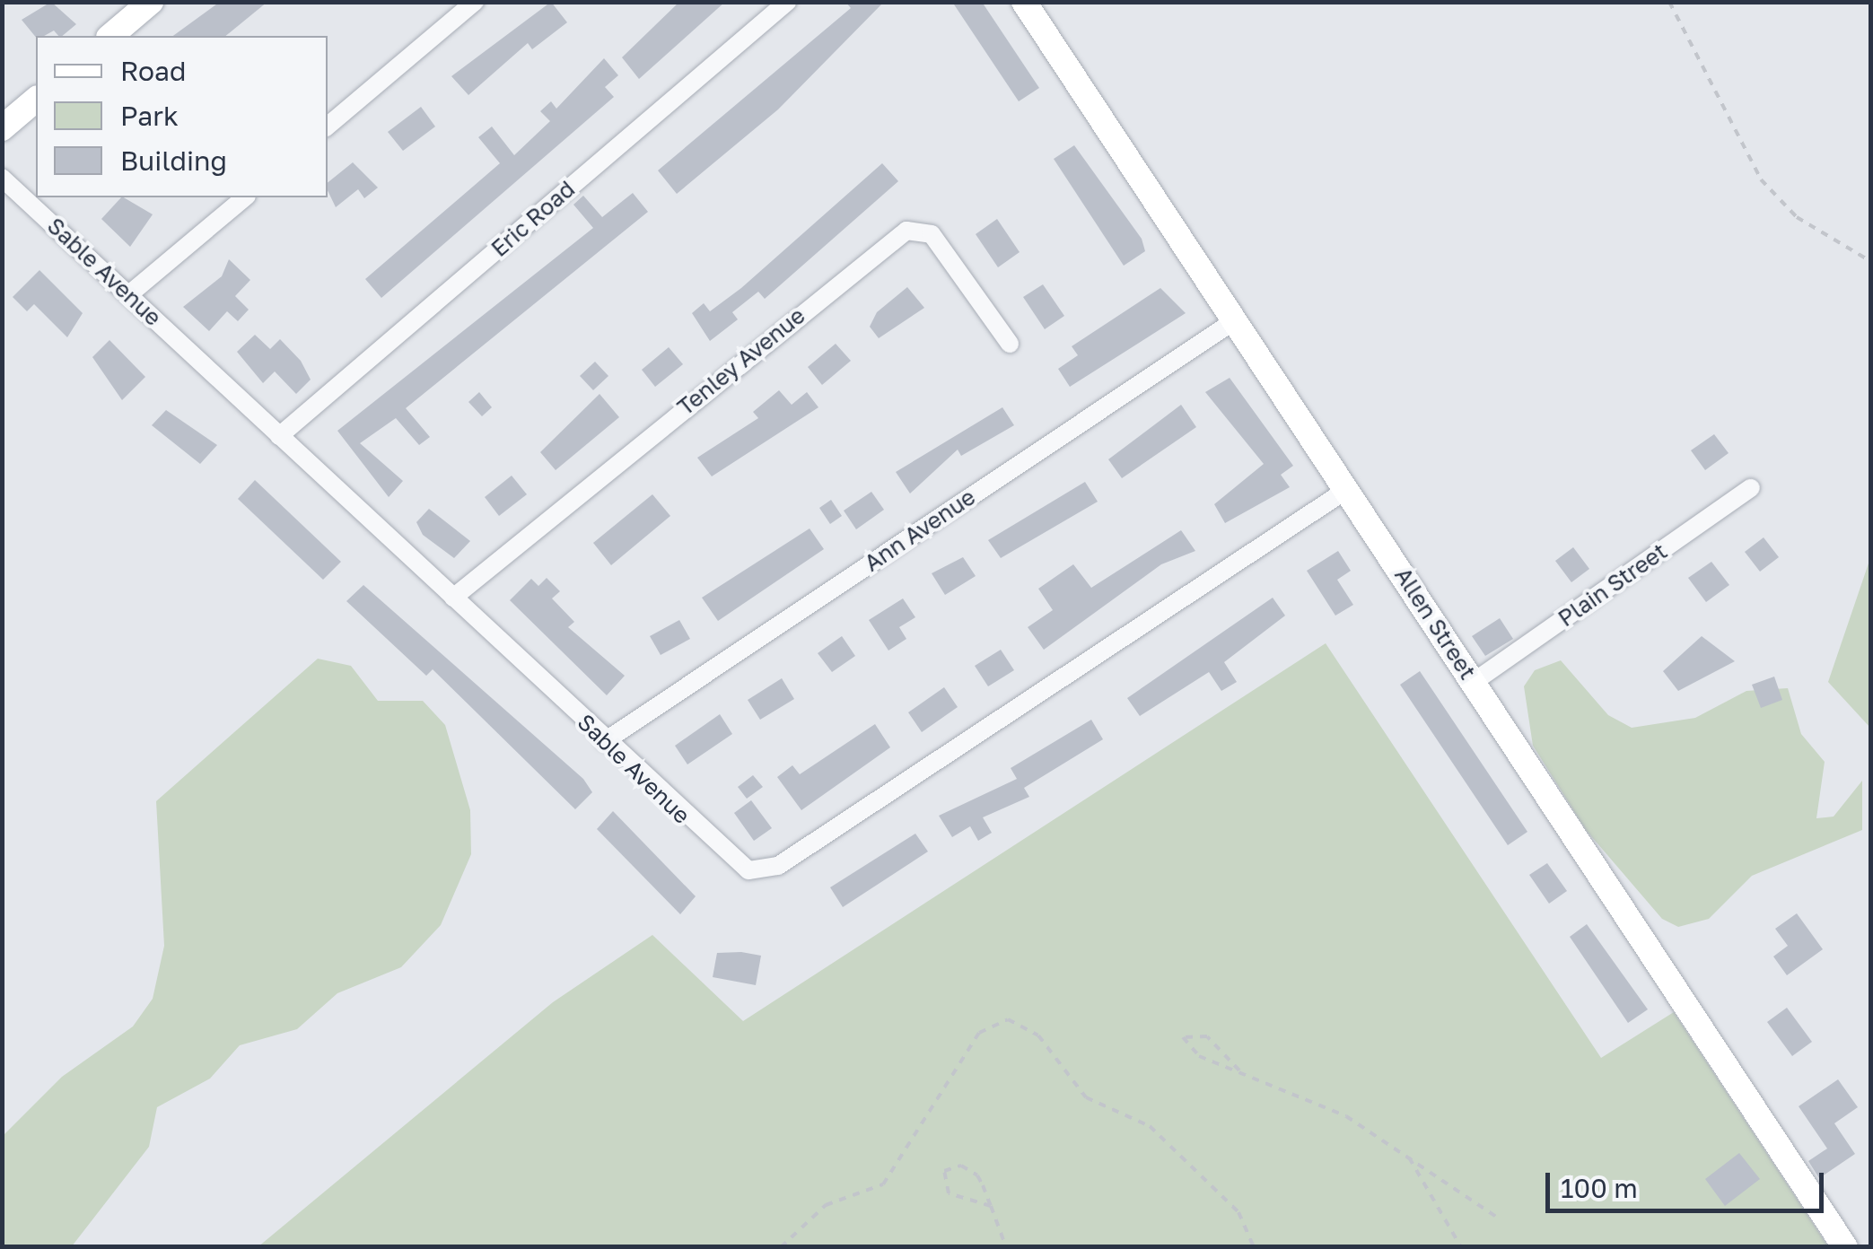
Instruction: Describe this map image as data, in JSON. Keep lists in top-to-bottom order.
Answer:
{
  "streets": {
    "street": [
      "Eric Road",
      "Sable Avenue",
      "Tenley Avenue",
      "Ann Avenue",
      "Plain Street",
      "Allen Street"
    ]
  },
  "crossings": [
    ["Eric Road", "Sable Avenue"],
    ["Sable Avenue", "Tenley Avenue"],
    ["Sable Avenue", "Ann Avenue"],
    ["Sable Avenue", "Allen Street"],
    ["Ann Avenue", "Allen Street"],
    ["Plain Street", "Allen Street"]
  ],
  "legend": ["Road", "Park", "Building"],
  "scale_bar": "100 m"
}
